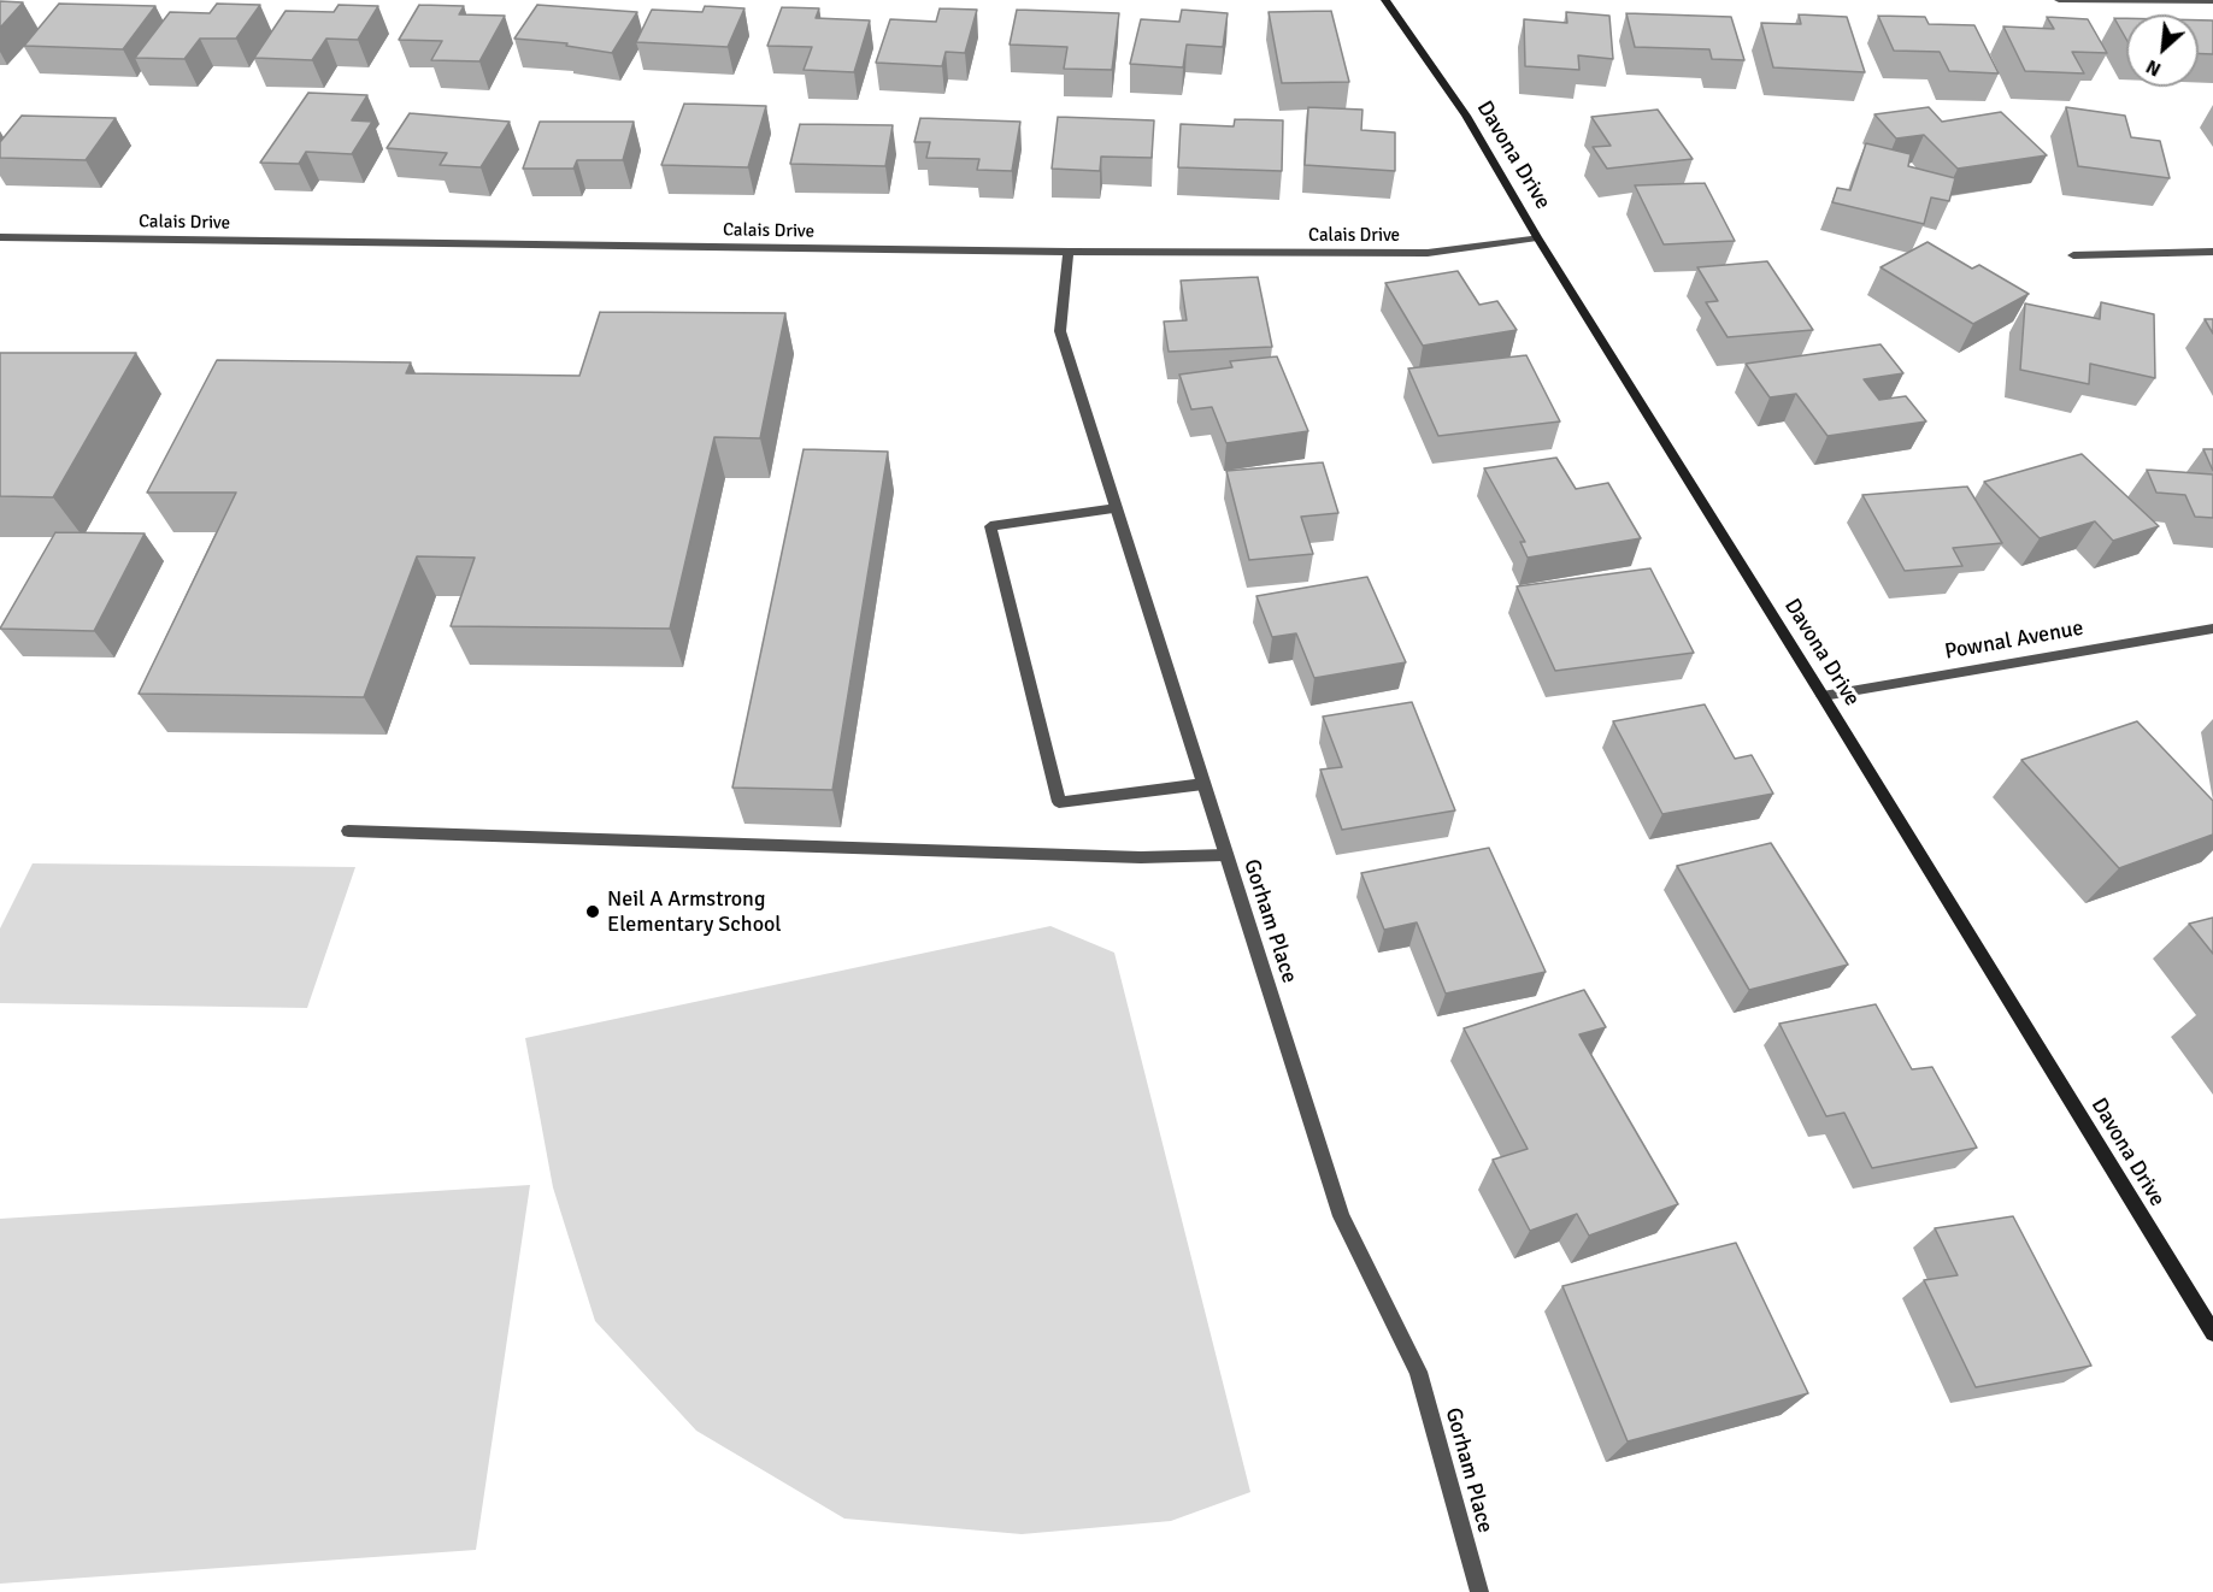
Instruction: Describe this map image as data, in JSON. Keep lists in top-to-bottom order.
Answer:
{
  "streets": {
    "street": [
      "Davona Drive",
      "Calais Drive",
      "Pownal Avenue",
      "Gorham Place"
    ]
  },
  "crossings": [
    ["Davona Drive", "Calais Drive"],
    ["Davona Drive", "Pownal Avenue"],
    ["Calais Drive", "Gorham Place"]
  ],
  "places": ["Neil A Armstrong Elementary School"],
  "north": "bottom left"
}
